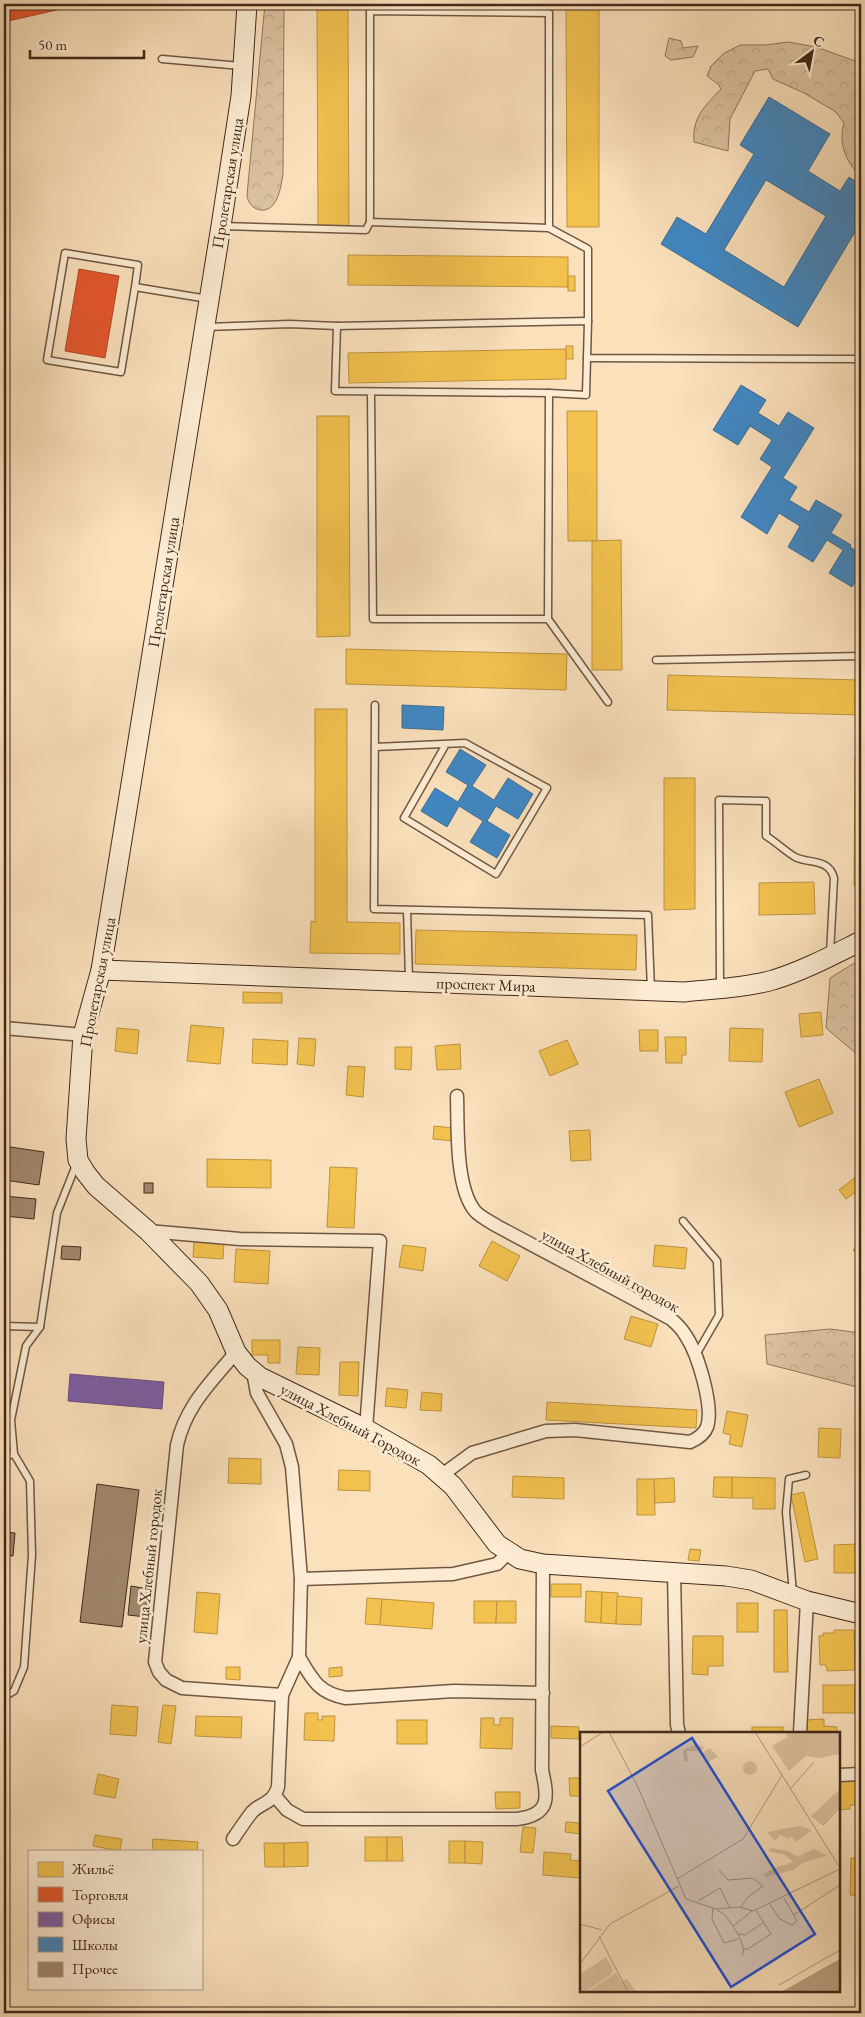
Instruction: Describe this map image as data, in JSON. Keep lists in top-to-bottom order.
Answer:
{
  "streets": {
    "street": [
      "Пролетарская улица",
      "проспект Мира",
      "улица Хлебный городок",
      "улица Хлебный Городок"
    ]
  },
  "crossings": [
    ["Пролетарская улица", "проспект Мира"],
    ["Пролетарская улица", "улица Хлебный Городок"],
    ["улица Хлебный городок", "улица Хлебный Городок"]
  ],
  "legend": [
    "Жильё",
    "Торговля",
    "Офисы",
    "Школы",
    "Прочее"
  ],
  "scale_bar": "50 m",
  "north": "top right"
}
